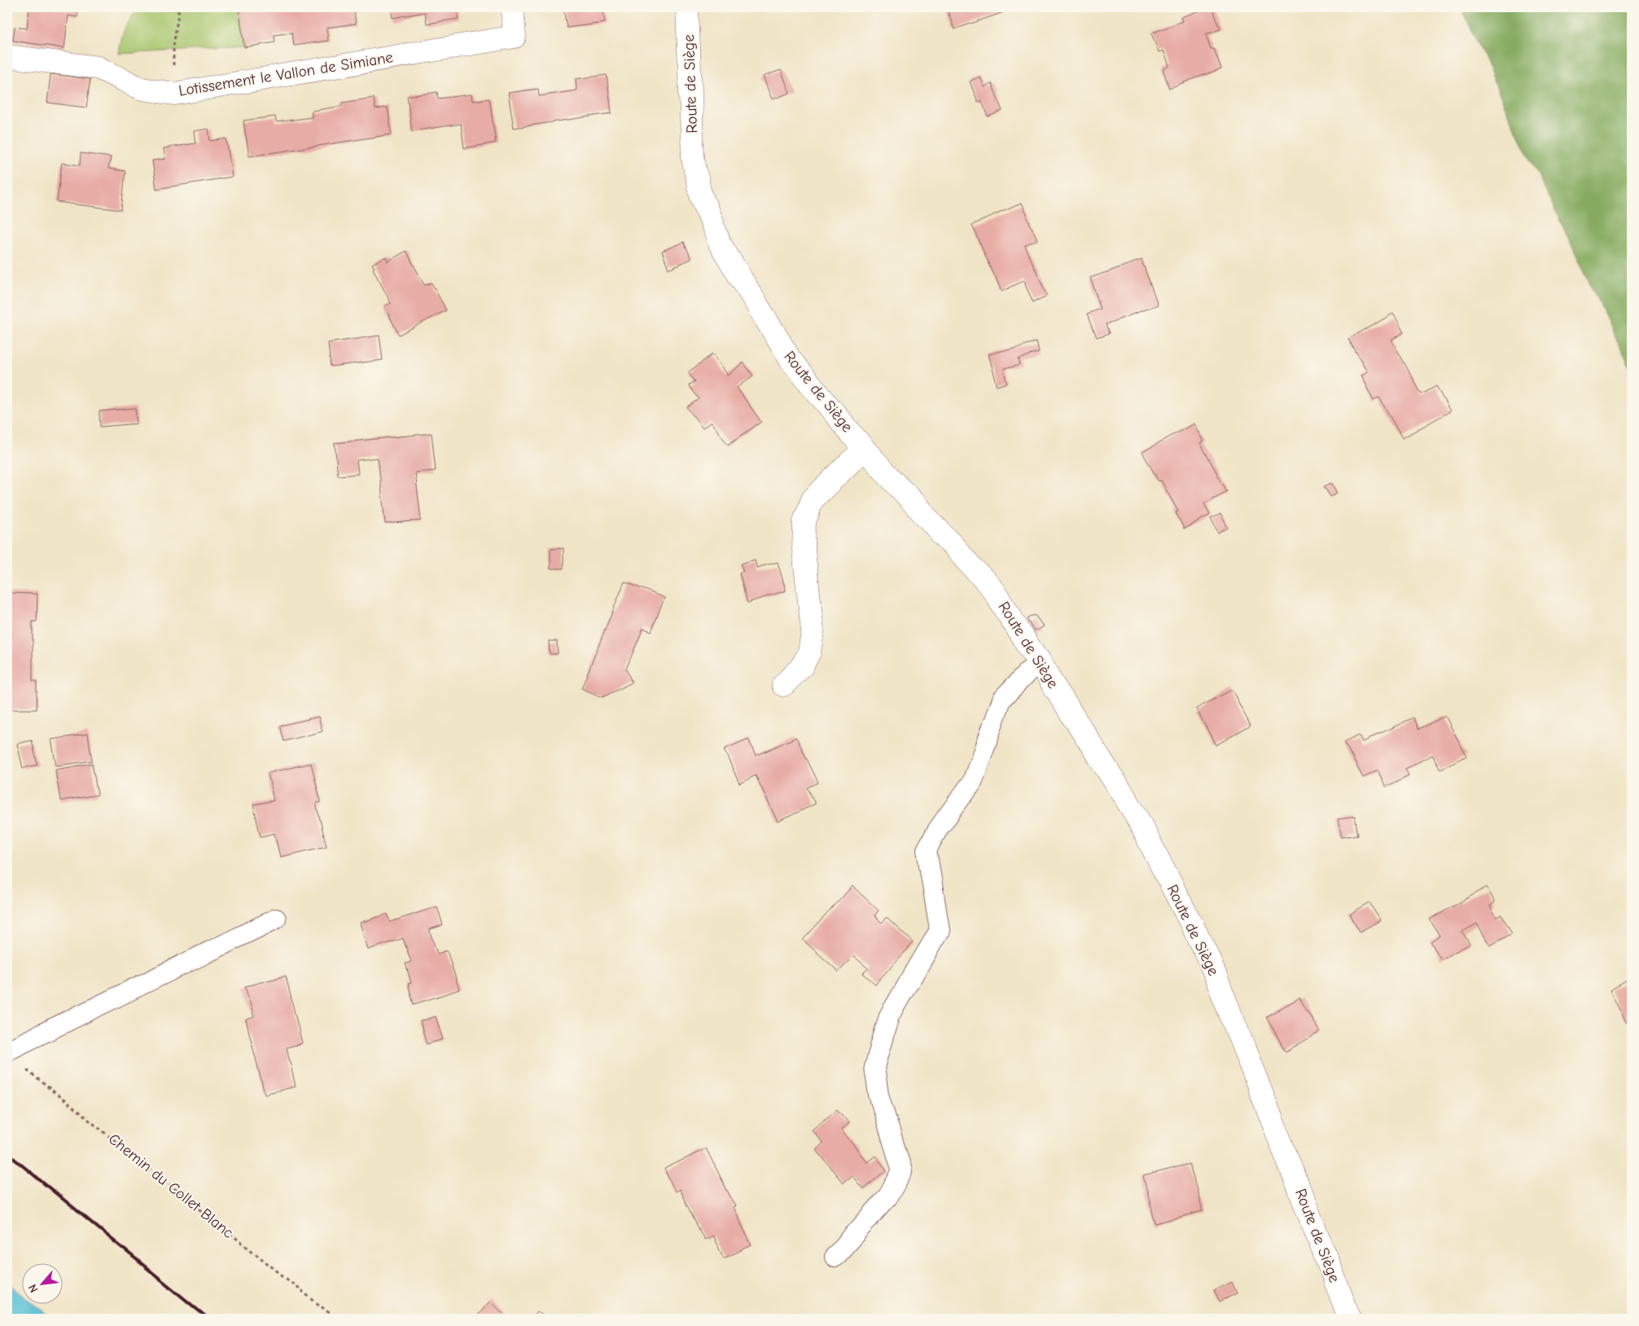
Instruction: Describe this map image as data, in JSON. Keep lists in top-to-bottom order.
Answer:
{
  "streets": {
    "street": ["Lotissement le Vallon de Simiane", "Route de Siège"],
    "path": ["Chemin du Collet Blanc"]
  },
  "north": "bottom left"
}
